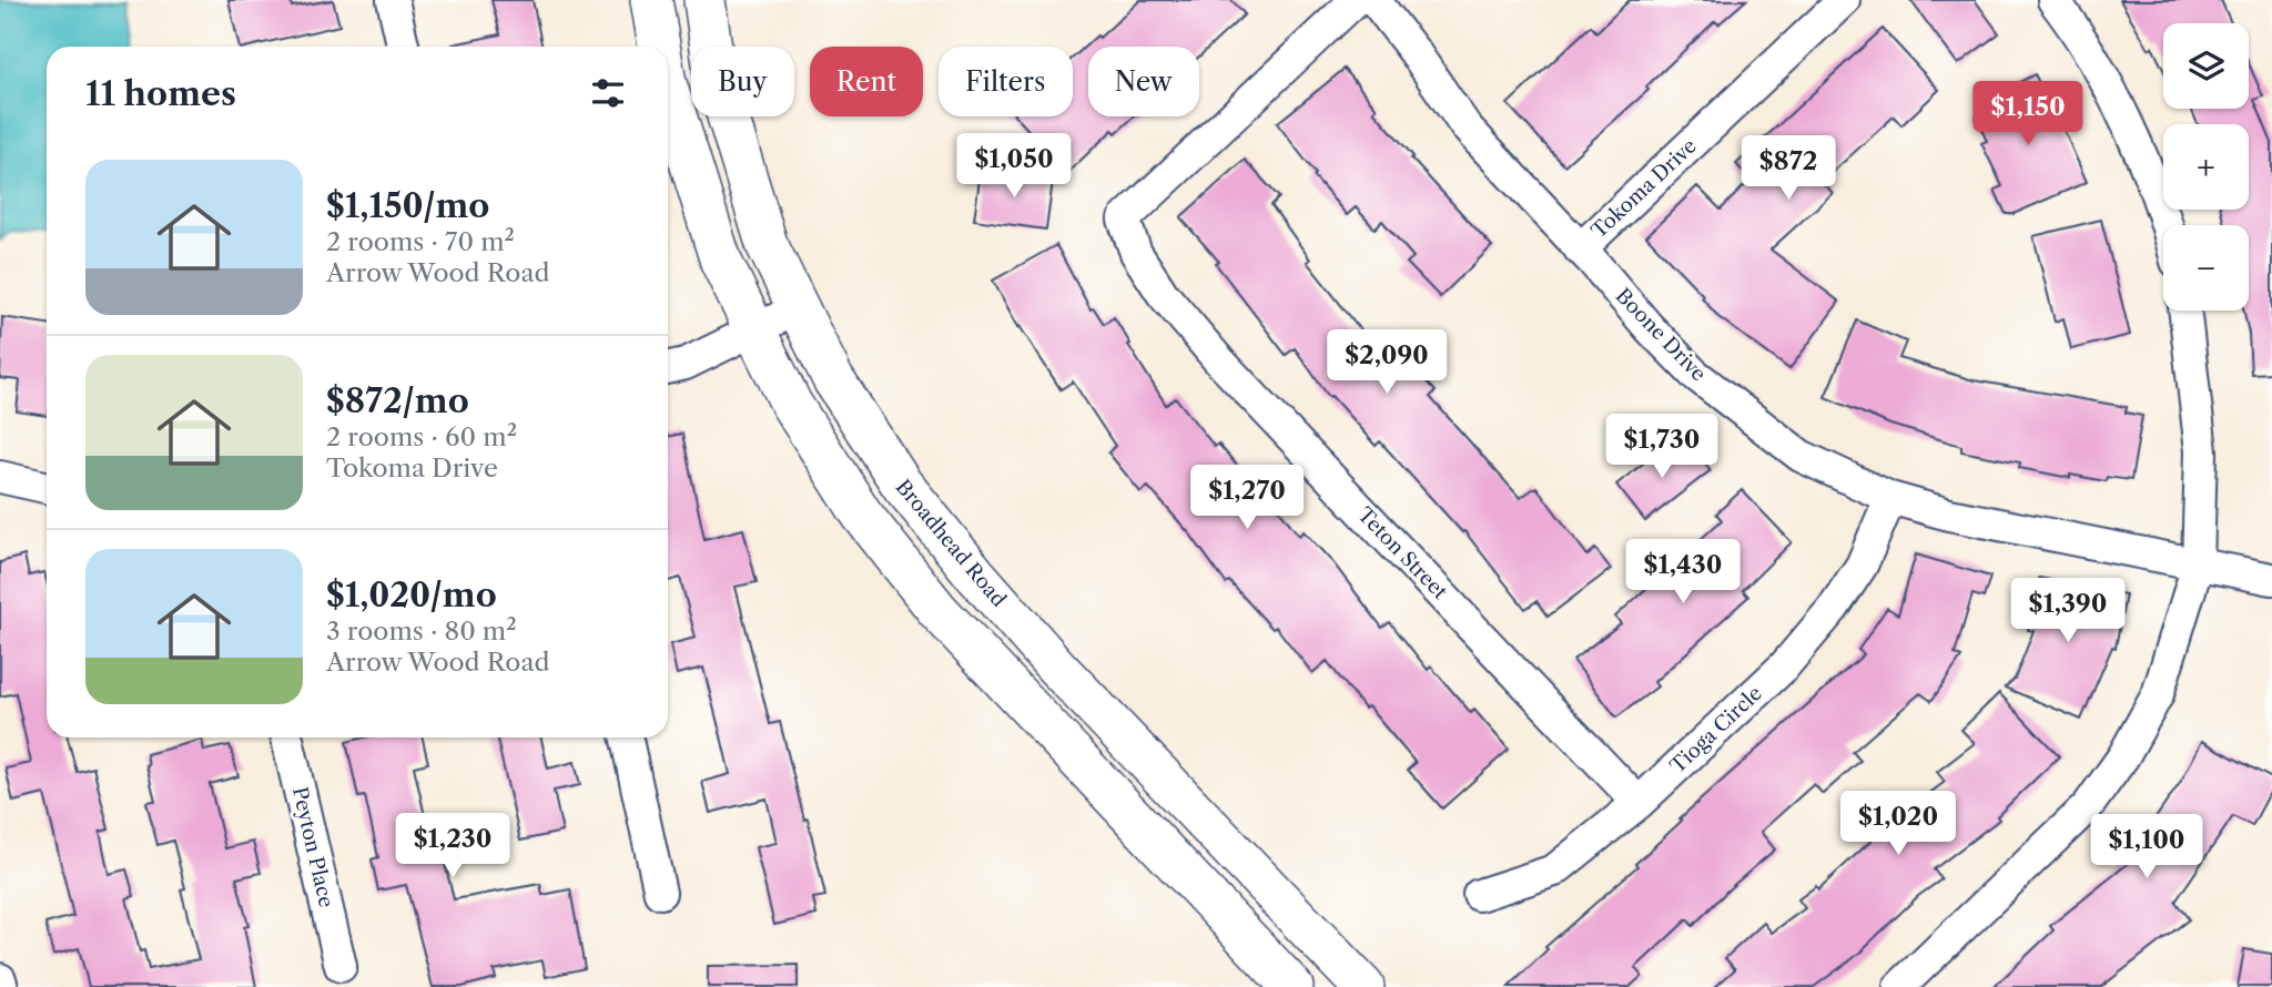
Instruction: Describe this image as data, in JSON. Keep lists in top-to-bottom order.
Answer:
{
  "streets": {
    "street": [
      "Tokoma Drive",
      "Boone Drive",
      "Broadhead Road",
      "Teton Street",
      "Tioga Circle",
      "Peyton Place"
    ]
  },
  "crossings": [
    ["Tokoma Drive", "Boone Drive"],
    ["Boone Drive", "Tioga Circle"],
    ["Teton Street", "Tioga Circle"]
  ],
  "page": {
    "map_buttons": ["+", "−"],
    "chip": [
      "Buy",
      "Rent",
      "Filters",
      "New"
    ],
    "heading": "11 homes",
    "price": [
      "$1,150",
      "$1,050",
      "$872",
      "$2,090",
      "$1,730",
      "$1,270",
      "$1,430",
      "$1,390",
      "$1,020",
      "$1,230",
      "$1,100"
    ],
    "list": [
      {
        "name": "$1,150/mo",
        "note": "2 rooms · 70 m² · Arrow Wood Road"
      },
      {
        "name": "$872/mo",
        "note": "2 rooms · 60 m² · Tokoma Drive"
      },
      {
        "name": "$1,020/mo",
        "note": "3 rooms · 80 m² · Arrow Wood Road"
      }
    ]
  }
}
